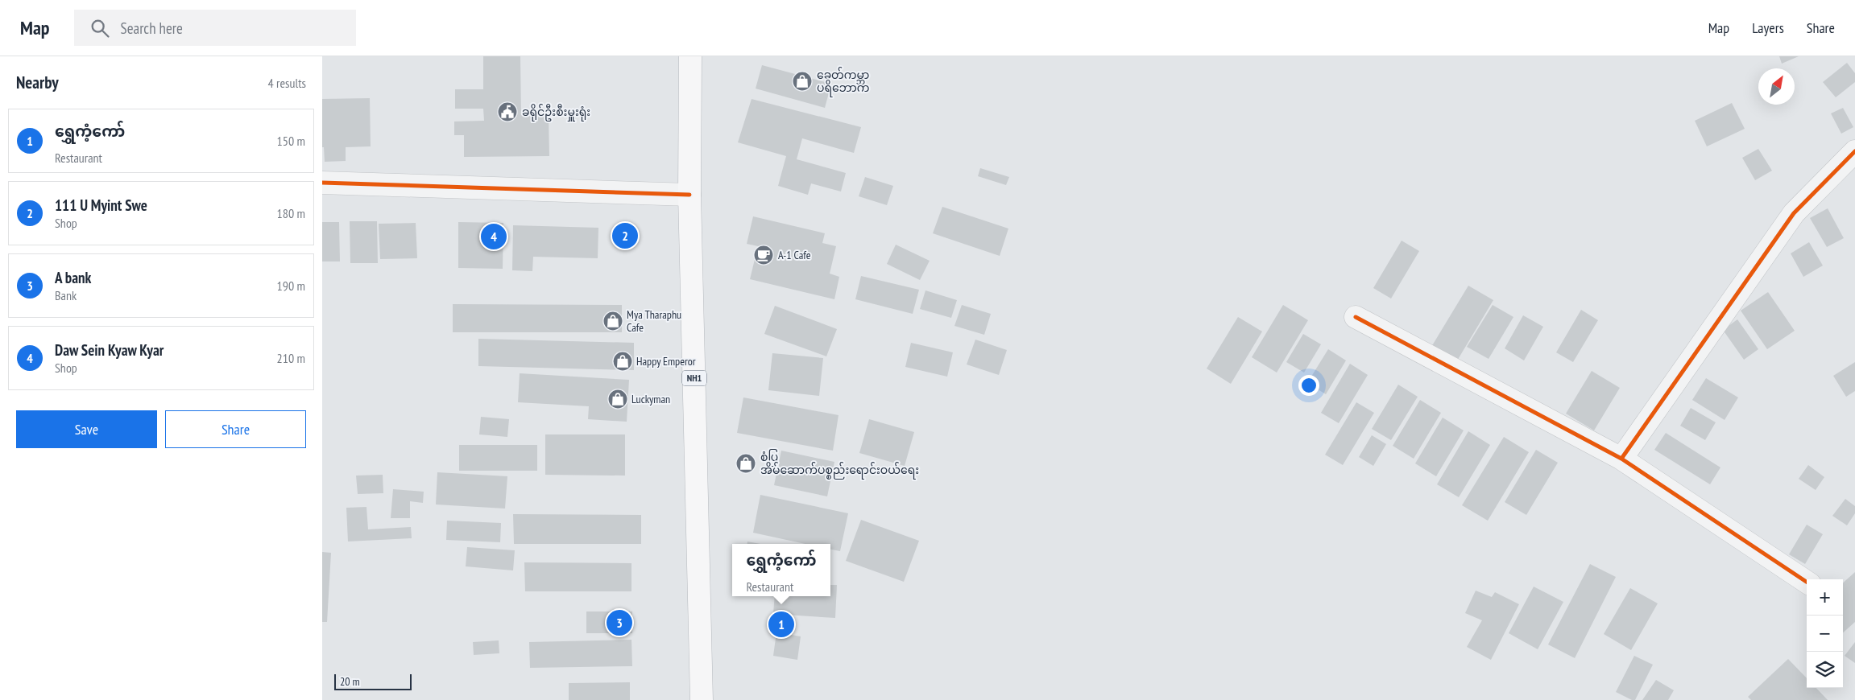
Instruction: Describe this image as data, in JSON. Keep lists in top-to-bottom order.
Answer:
{
  "streets": {
    "highway": ["NH1"]
  },
  "places": {
    "shop": [
      "ခေတ်ကမ္ဘာ ပရိဘောက",
      "Mya Tharaphu Cafe",
      "Happy Emperor",
      "Luckyman",
      "စံပြ အိမ်ဆောက်ပစ္စည်းရောင်းဝယ်ရေး"
    ],
    "public building": ["ခရိုင်ဦးစီးမှူးရုံး"],
    "cafe": ["A-1 Cafe"]
  },
  "scale_bar": "20 m",
  "north": "top right",
  "page": {
    "header": "Map",
    "search": "Search here",
    "nav": ["Map", "Layers", "Share"],
    "heading": ["Nearby", "4 results"],
    "list": [
      {
        "mark": "1",
        "name": "ရွှေကံ့ကော်",
        "note": "Restaurant",
        "value": "150 m"
      },
      {
        "mark": "2",
        "name": "111 U Myint Swe",
        "note": "Shop",
        "value": "180 m"
      },
      {
        "mark": "3",
        "name": "A bank",
        "note": "Bank",
        "value": "190 m"
      },
      {
        "mark": "4",
        "name": "Daw Sein Kyaw Kyar",
        "note": "Shop",
        "value": "210 m"
      }
    ],
    "pins": [
      "2",
      "4",
      "3",
      "1"
    ],
    "buttons": ["Save", "Share"],
    "popup": ["ရွှေကံ့ကော်", "Restaurant"],
    "map_buttons": ["+", "−"],
    "scale": "20 m"
  }
}
